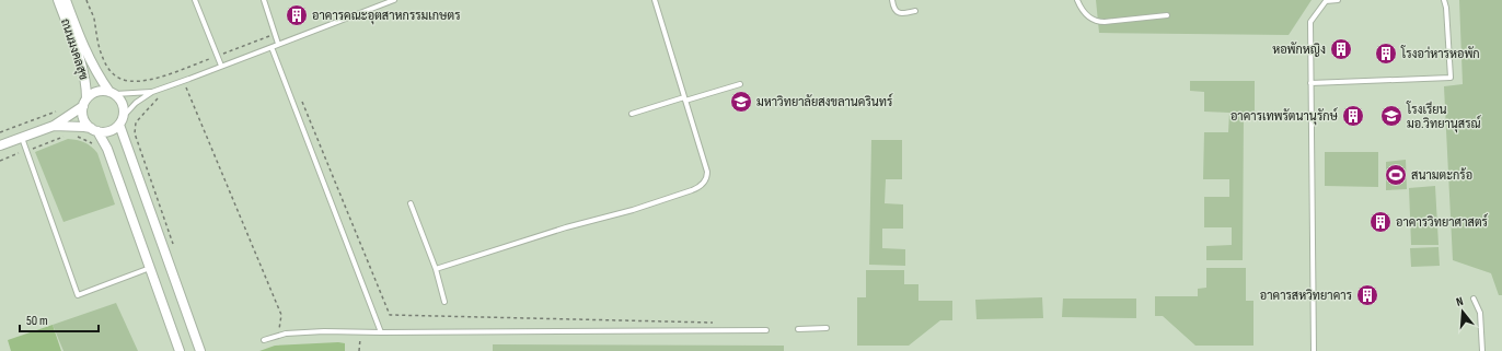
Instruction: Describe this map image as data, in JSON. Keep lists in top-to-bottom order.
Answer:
{
  "streets": {
    "street": ["ถนนมงคลสุข"]
  },
  "places": {
    "building": [
      "อาคารคณะอุตสาหกรรมเกษตร",
      "หอพักหญิง",
      "โรงอา่หารหอพัก",
      "อาคารเทพรัตนานุรักษ์",
      "อาคารวิทยาศาสตร์",
      "อาคารสหวิทยาคาร"
    ],
    "school or university": ["มหาวิทยาลัยสงขลานครินทร์", "โรงเรียน มอ.วิทยานุสรณ์"],
    "sports": ["สนามตะกร้อ"]
  },
  "scale_bar": "50 m",
  "north": "top"
}
